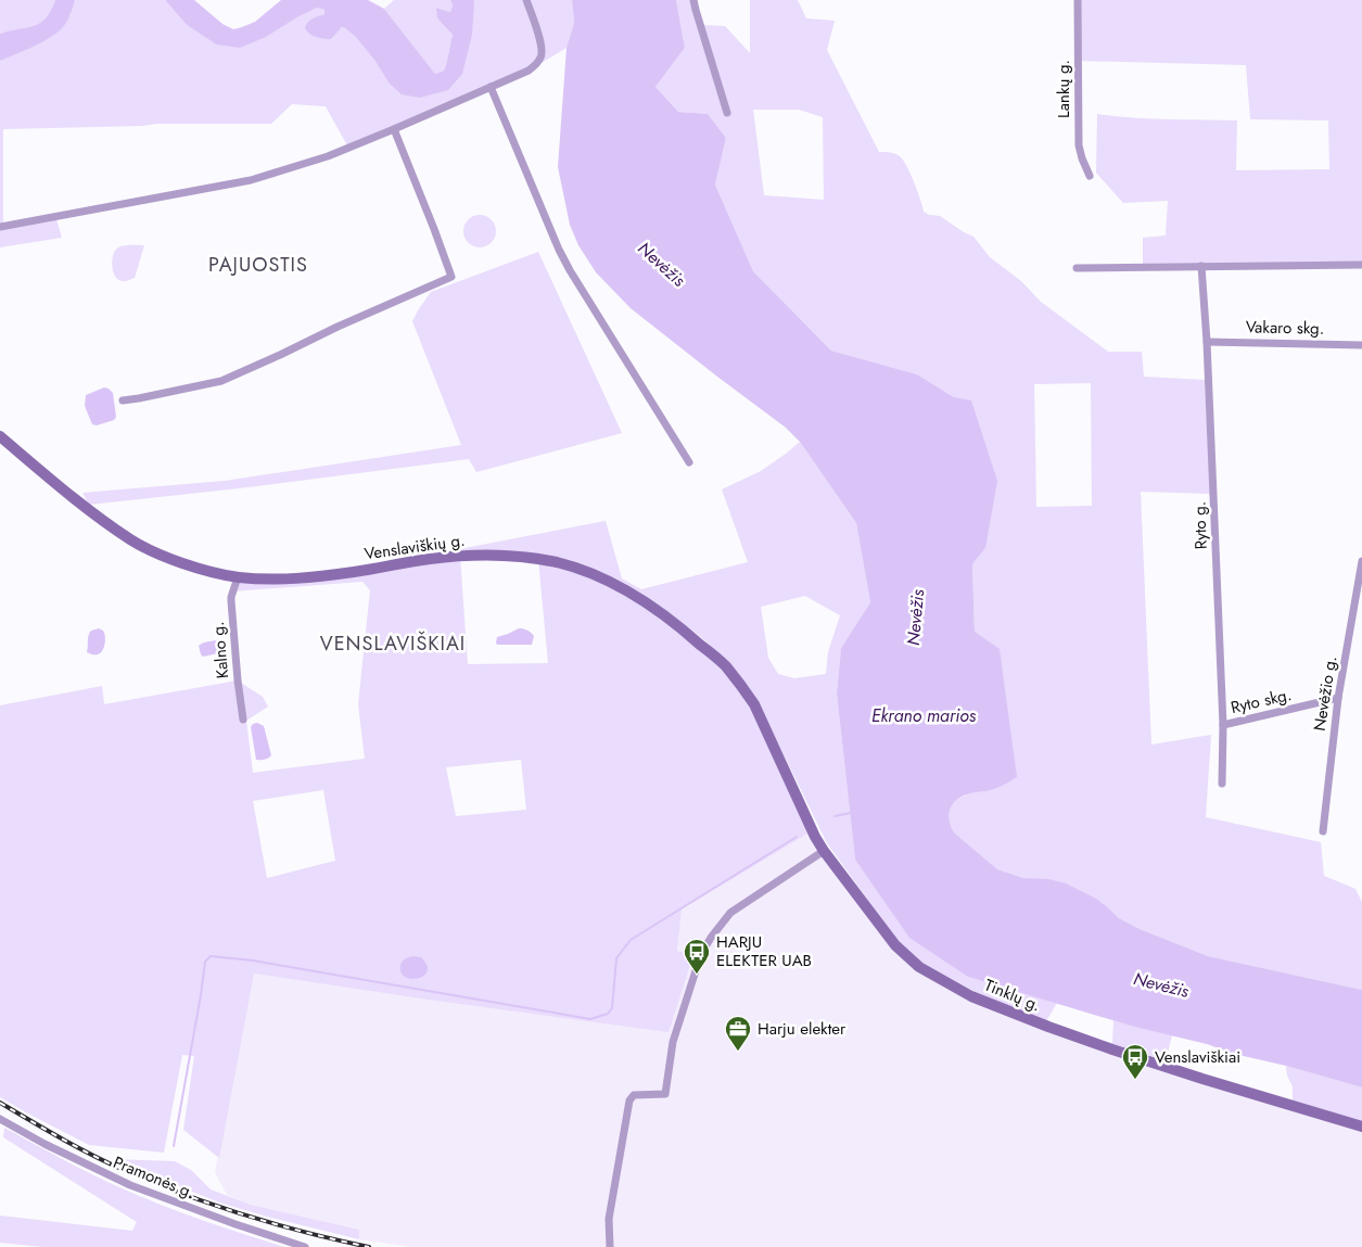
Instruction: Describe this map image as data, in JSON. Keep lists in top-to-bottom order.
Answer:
{
  "streets": {
    "main road": ["Venslaviškių g.", "Tinklų g."],
    "street": [
      "Lankų g.",
      "Vakaro skg.",
      "Ryto g.",
      "Kalno g.",
      "Nevėžio g.",
      "Ryto skg.",
      "Pramonės g."
    ]
  },
  "crossings": [
    ["Vakaro skg.", "Ryto g."],
    ["Ryto g.", "Ryto skg."],
    ["Venslaviškių g.", "Kalno g."],
    ["Venslaviškių g.", "Tinklų g."],
    ["Nevėžio g.", "Ryto skg."]
  ],
  "districts": ["PAJUOSTIS", "VENSLAVIŠKIAI"],
  "water": ["Nevėžis", "Ekrano marios"],
  "places": {
    "bus stop": ["HARJU ELEKTER UAB", "Venslaviškiai"],
    "office": ["Harju elekter"]
  }
}
